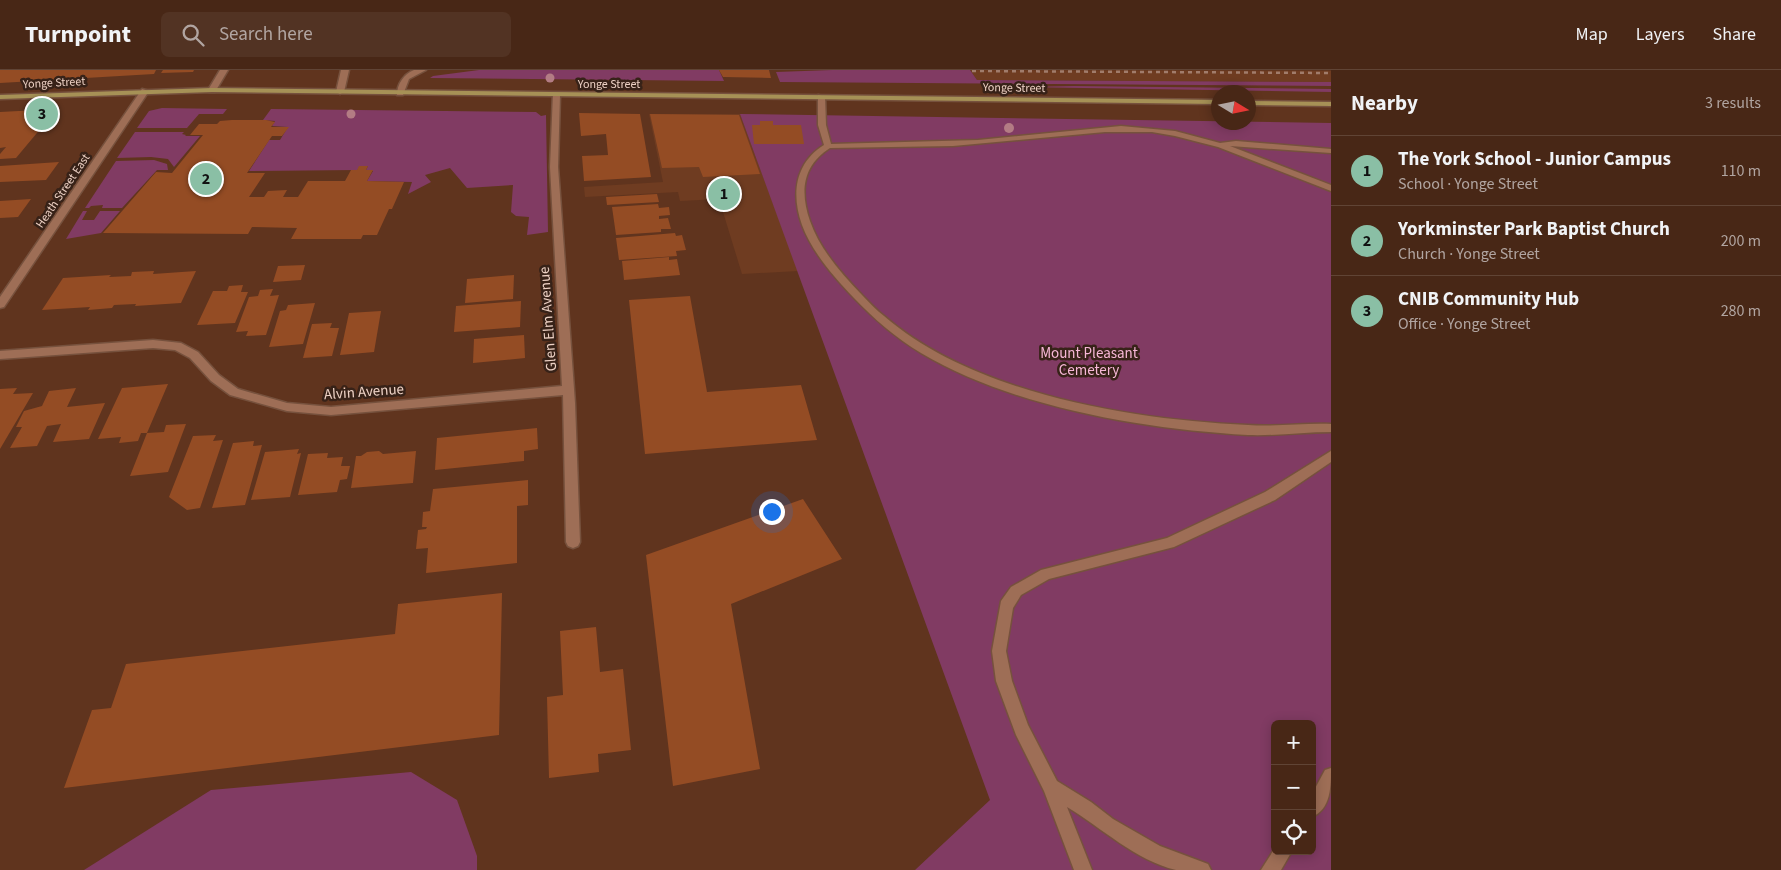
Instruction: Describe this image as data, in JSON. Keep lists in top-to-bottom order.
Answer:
{
  "streets": {
    "main road": ["Yonge Street"],
    "street": ["Heath Street East", "Glen Elm Avenue", "Alvin Avenue"]
  },
  "crossings": [
    ["Yonge Street", "Heath Street East"],
    ["Yonge Street", "Glen Elm Avenue"],
    ["Glen Elm Avenue", "Alvin Avenue"]
  ],
  "parks": ["Mount Pleasant Cemetery"],
  "north": "right",
  "page": {
    "header": "Turnpoint",
    "search": "Search here",
    "nav": ["Map", "Layers", "Share"],
    "heading": ["Nearby", "3 results"],
    "pins": ["3", "2", "1"],
    "list": [
      {
        "mark": "1",
        "name": "The York School - Junior Campus",
        "note": "School · Yonge Street",
        "value": "110 m"
      },
      {
        "mark": "2",
        "name": "Yorkminster Park Baptist Church",
        "note": "Church · Yonge Street",
        "value": "200 m"
      },
      {
        "mark": "3",
        "name": "CNIB Community Hub",
        "note": "Office · Yonge Street",
        "value": "280 m"
      }
    ],
    "map_buttons": ["+", "−"]
  }
}
